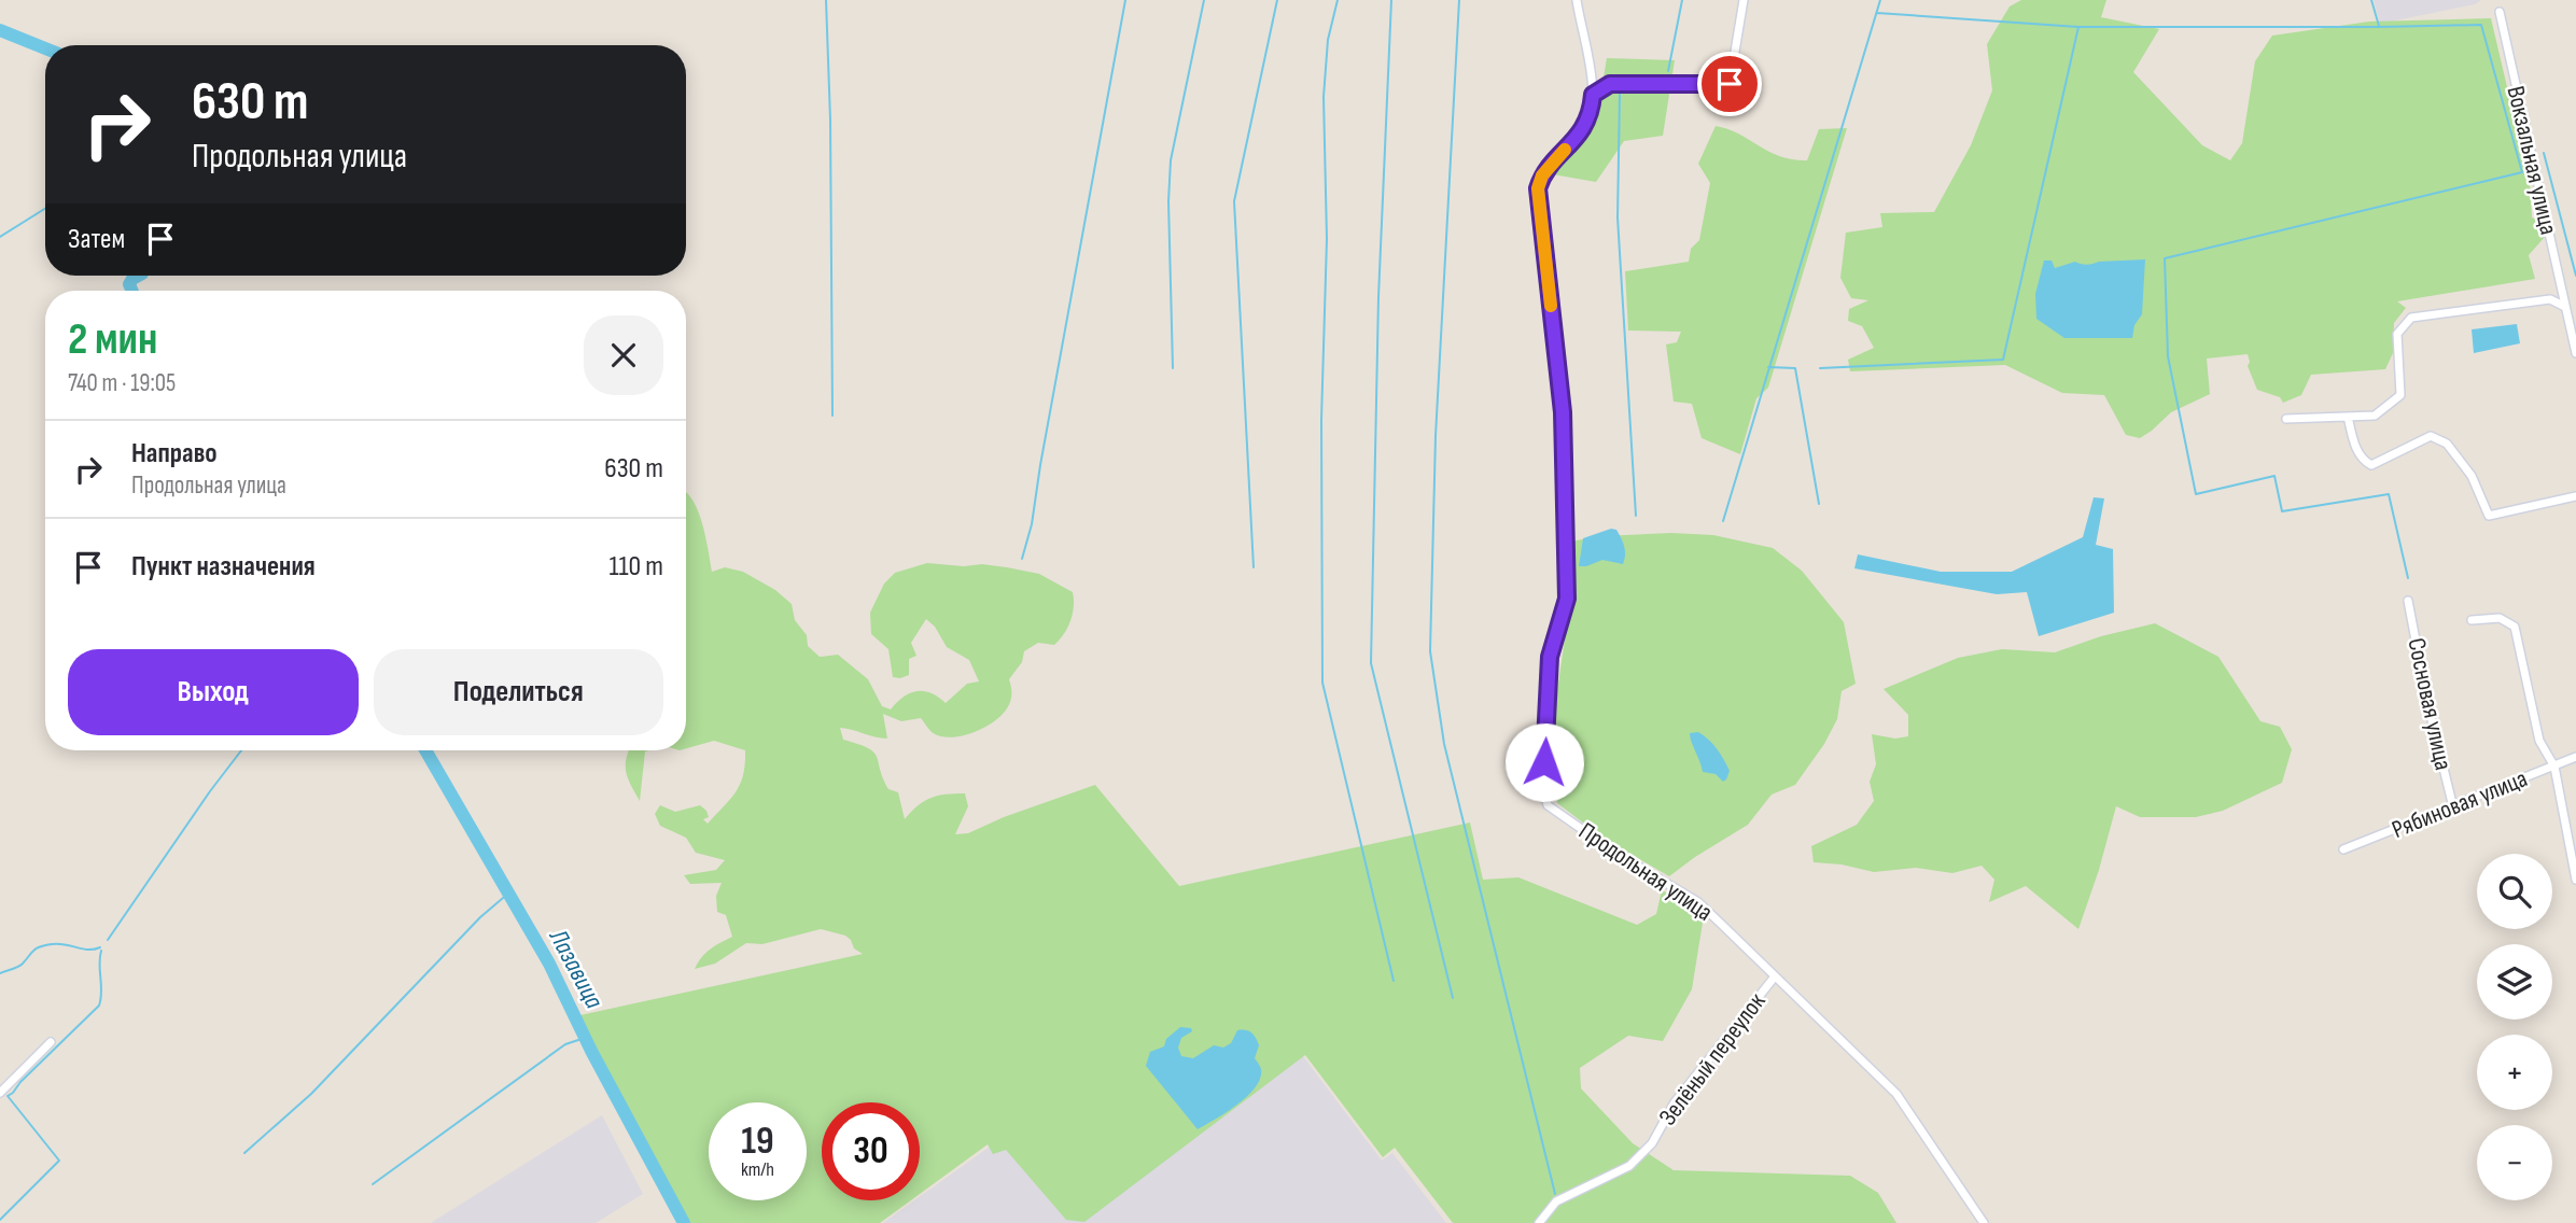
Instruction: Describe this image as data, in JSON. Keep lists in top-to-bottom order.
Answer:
{
  "streets": {
    "street": [
      "Вокзальная улица",
      "Сосновая улица",
      "Рябиновая улица",
      "Продольная улица",
      "Зелёный переулок"
    ]
  },
  "crossings": [
    ["Сосновая улица", "Рябиновая улица"],
    ["Продольная улица", "Зелёный переулок"]
  ],
  "water": ["Лазавица"],
  "page": {
    "turn": ["630 m", "Продольная улица"],
    "then": "Затем",
    "heading": ["2 мин", "740 m · 19:05"],
    "list": [
      {
        "name": "Направо",
        "note": "Продольная улица",
        "value": "630 m"
      },
      {
        "name": "Пункт назначения",
        "value": "110 m"
      }
    ],
    "buttons": ["Выход", "Поделиться"],
    "map_buttons": ["+", "−"],
    "speed": "19 km/h",
    "limit": "30"
  }
}
